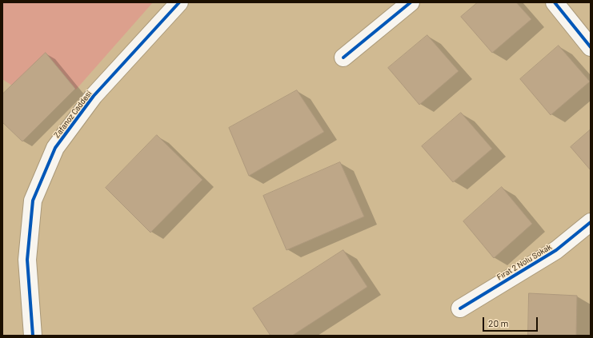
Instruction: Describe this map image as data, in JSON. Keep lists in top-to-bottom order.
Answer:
{
  "streets": {
    "street": ["Zafanoz Caddesi", "Fırat 2 Nolu Sokak"]
  },
  "scale_bar": "20 m"
}
